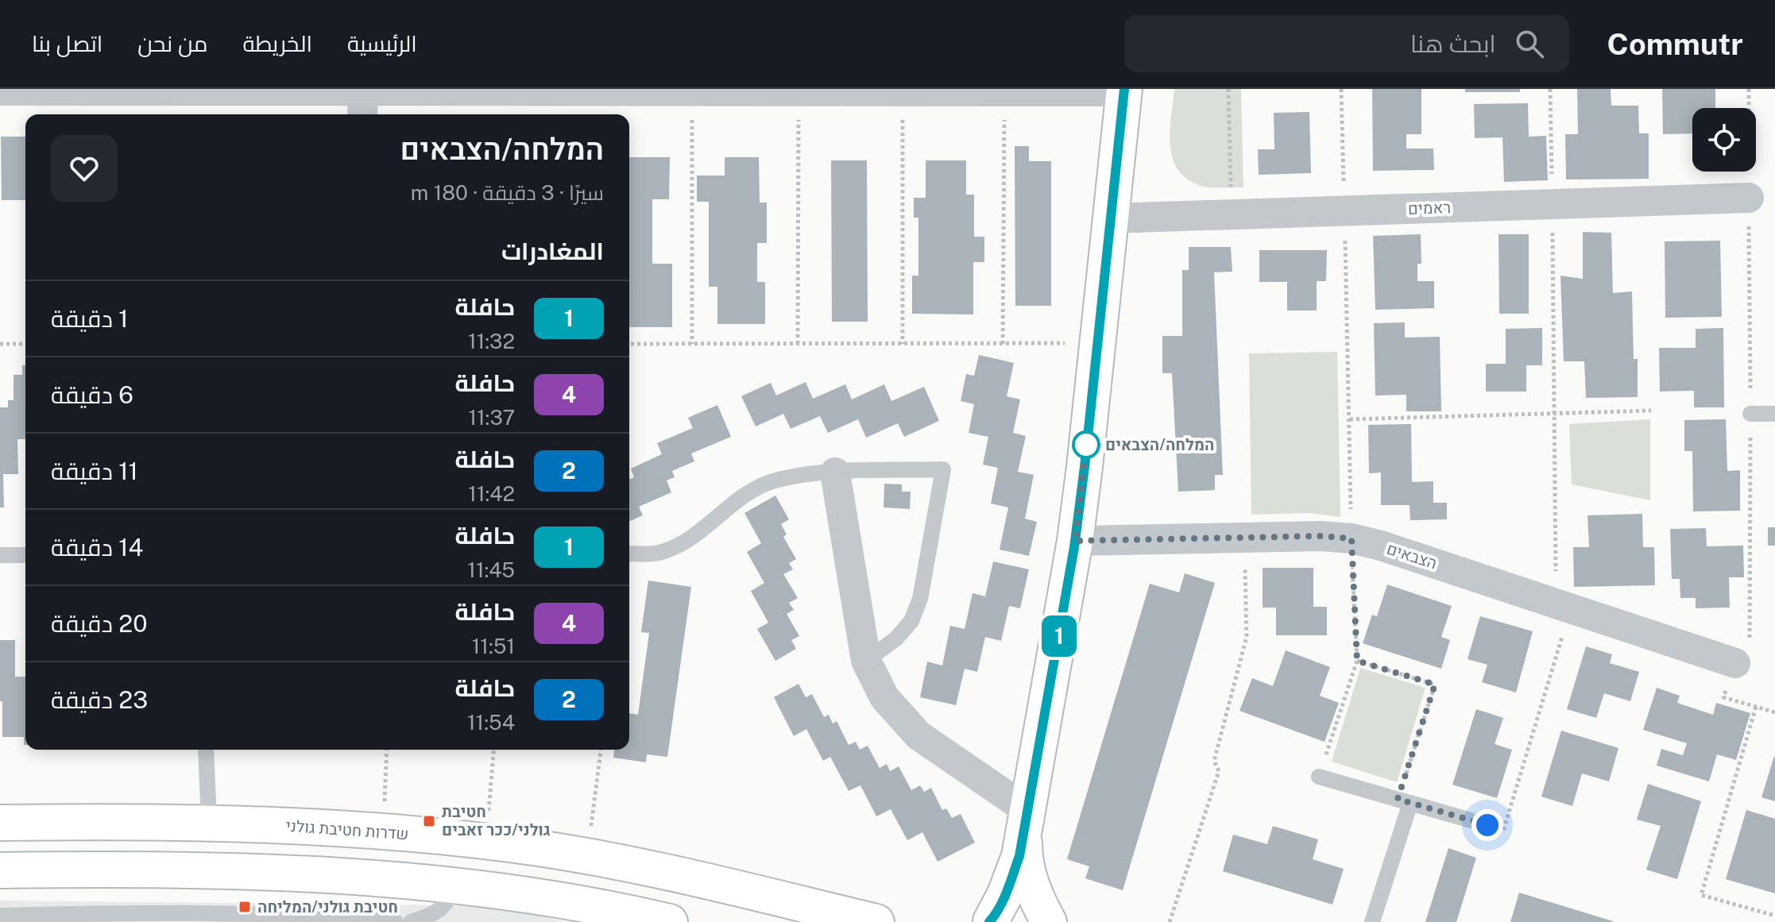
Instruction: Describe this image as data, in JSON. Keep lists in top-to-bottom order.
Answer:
{
  "streets": {
    "street": ["ראמים", "הצבאים", "שדרות חטיבת גולני"]
  },
  "places": {
    "other": ["המלחה/הצבאים"],
    "transit": ["חטיבת גולני/ככר זאבים", "חטיבת גולני/המליחה"]
  },
  "lines": ["bus line 1"],
  "page": {
    "header": "Commutr",
    "search": "ابحث هنا",
    "nav": [
      "الرئيسية",
      "الخريطة",
      "من نحن",
      "اتصل بنا"
    ],
    "on_map": "1",
    "heading": [
      ["המלחה/הצבאים", "سيرًا · 3 دقيقة · 180 m"],
      "المغادرات"
    ],
    "list": [
      {
        "mark": "1",
        "name": "حافلة",
        "note": "11:32",
        "value": "1 دقيقة"
      },
      {
        "mark": "4",
        "name": "حافلة",
        "note": "11:37",
        "value": "6 دقيقة"
      },
      {
        "mark": "2",
        "name": "حافلة",
        "note": "11:42",
        "value": "11 دقيقة"
      },
      {
        "mark": "1",
        "name": "حافلة",
        "note": "11:45",
        "value": "14 دقيقة"
      },
      {
        "mark": "4",
        "name": "حافلة",
        "note": "11:51",
        "value": "20 دقيقة"
      },
      {
        "mark": "2",
        "name": "حافلة",
        "note": "11:54",
        "value": "23 دقيقة"
      }
    ]
  }
}
